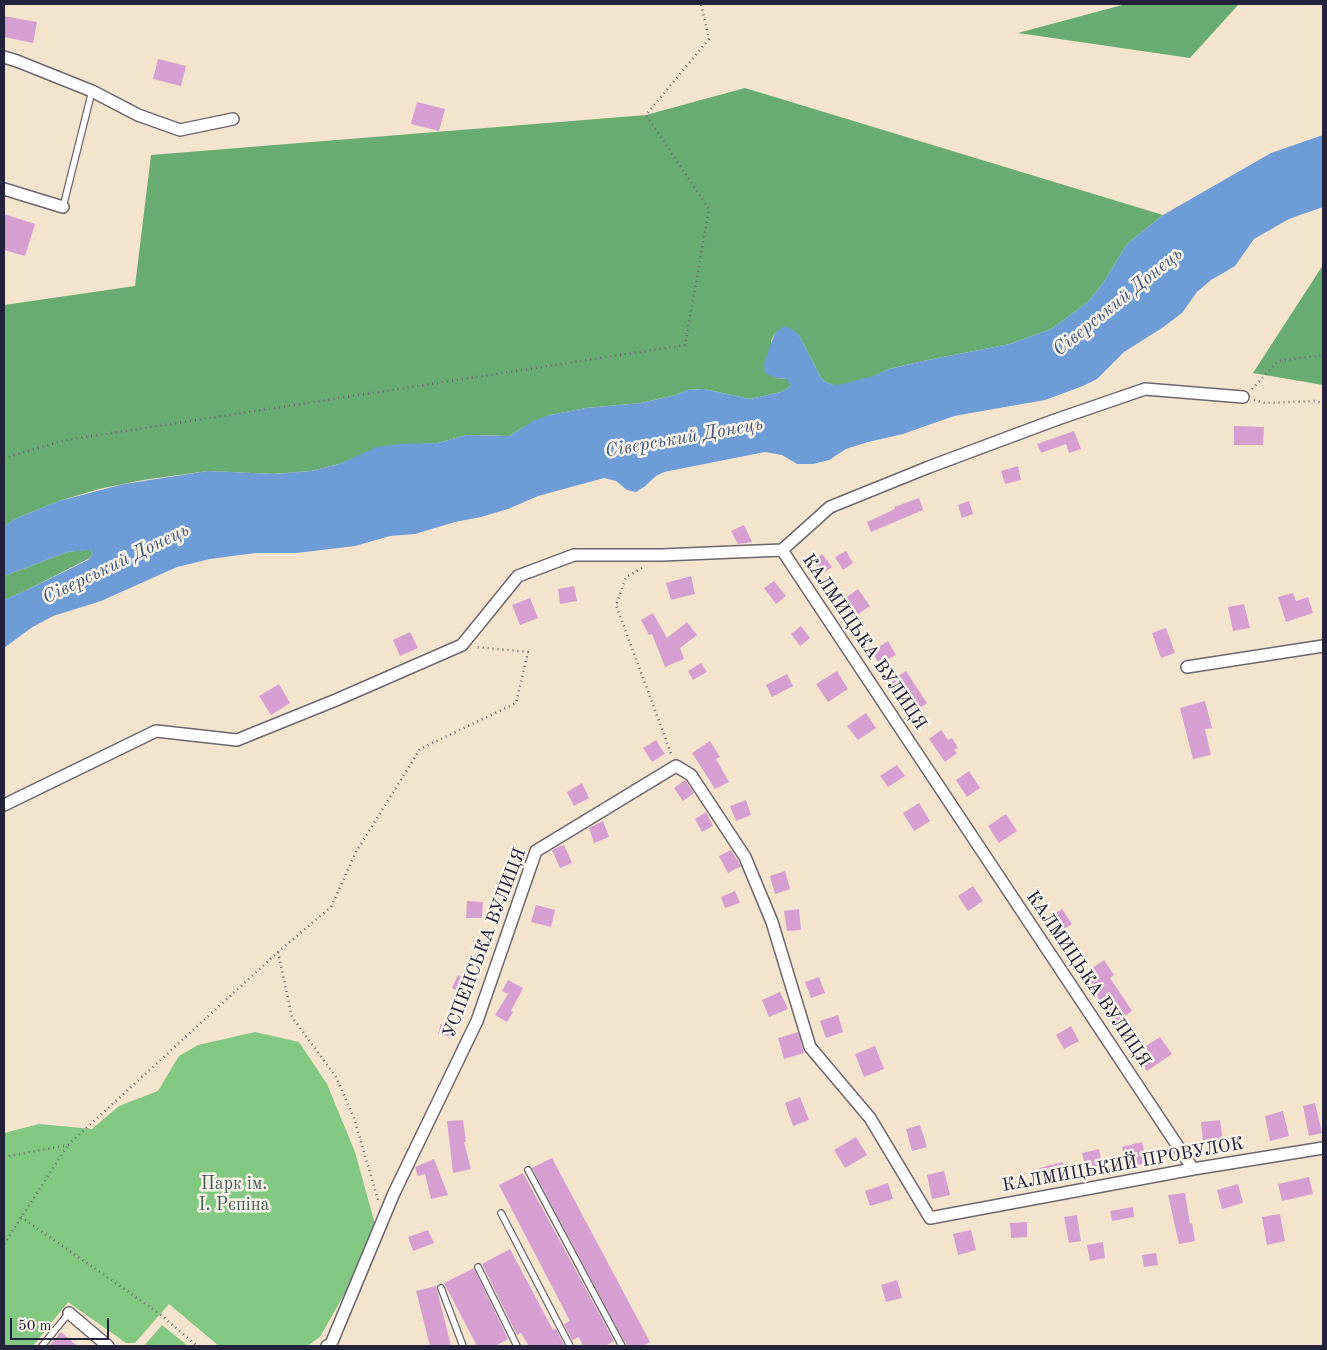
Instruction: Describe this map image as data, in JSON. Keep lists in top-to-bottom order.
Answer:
{
  "streets": {
    "street": ["КАЛМИЦЬКА ВУЛИЦЯ", "УСПЕНСЬКА ВУЛИЦЯ", "КАЛМИЦЬКИЙ ПРОВУЛОК"]
  },
  "crossings": [
    ["КАЛМИЦЬКА ВУЛИЦЯ", "КАЛМИЦЬКИЙ ПРОВУЛОК"],
    ["УСПЕНСЬКА ВУЛИЦЯ", "КАЛМИЦЬКИЙ ПРОВУЛОК"]
  ],
  "water": ["Сіверський Донець"],
  "parks": ["Парк ім. І. Рєпіна"],
  "scale_bar": "50 m"
}
